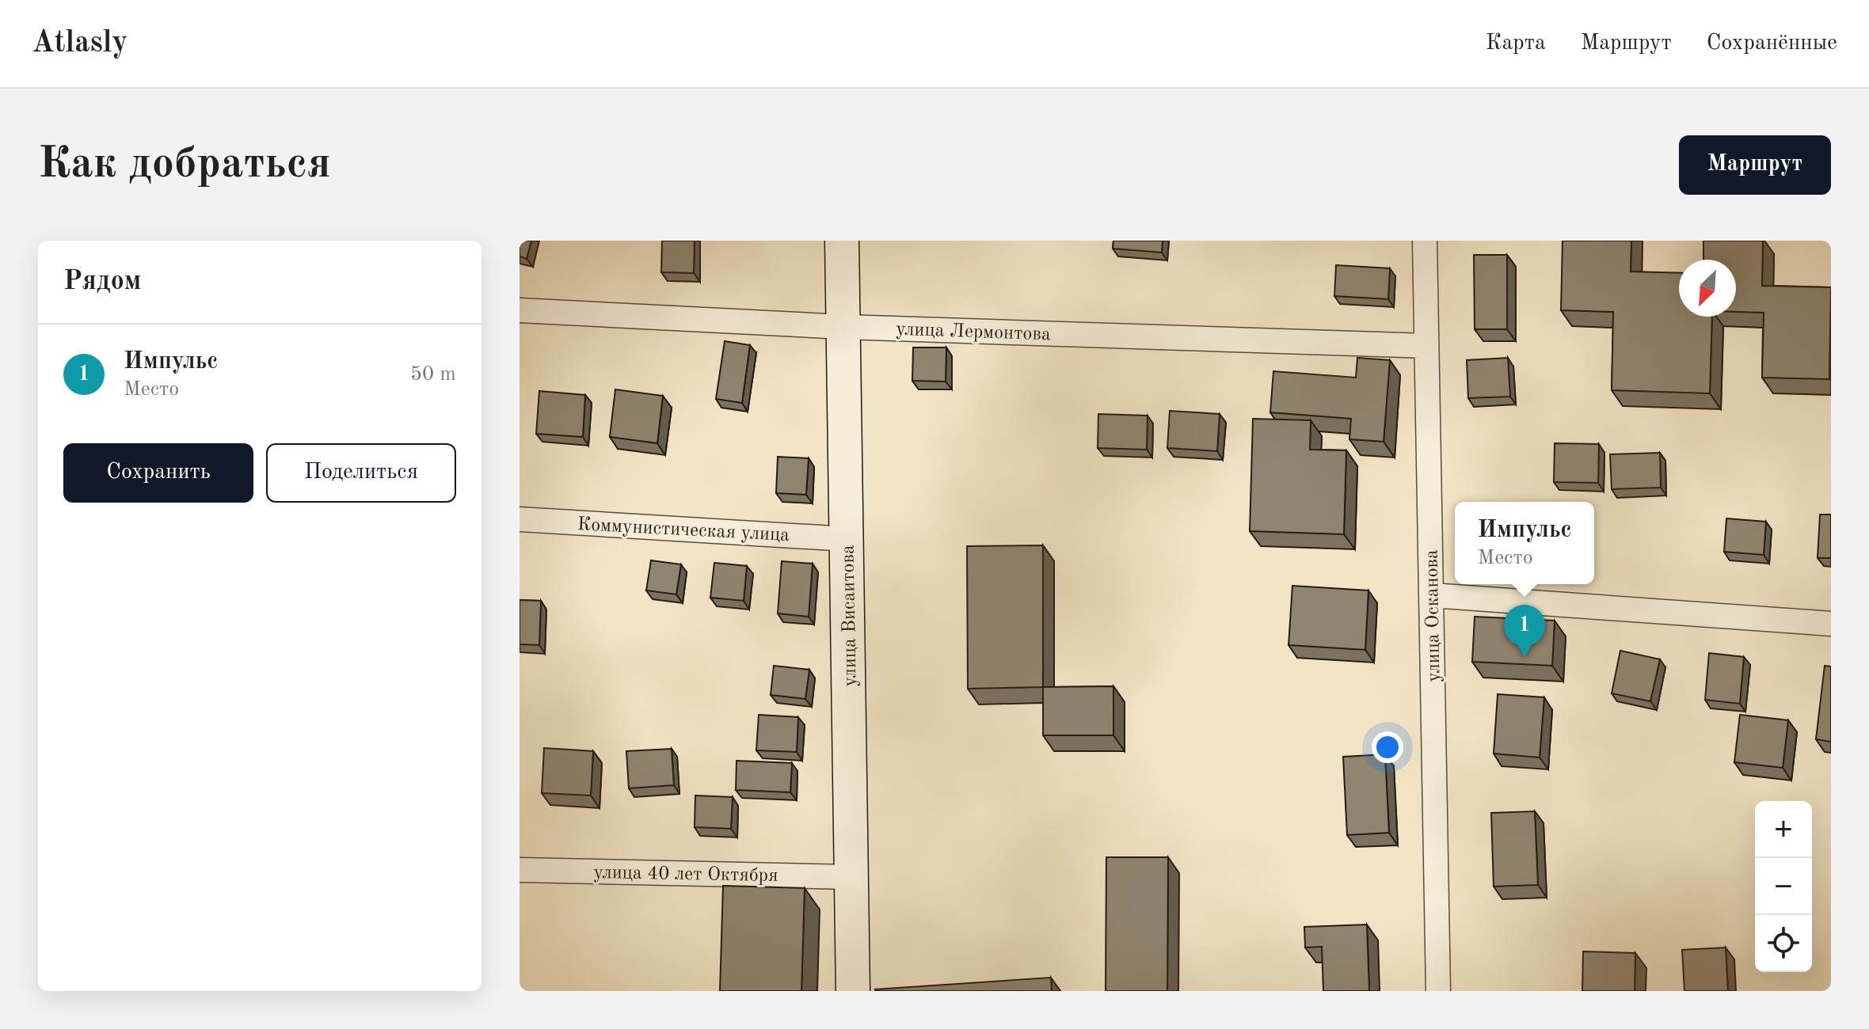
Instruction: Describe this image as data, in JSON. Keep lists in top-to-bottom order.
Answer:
{
  "streets": {
    "street": [
      "улица Лермонтова",
      "Коммунистическая улица",
      "улица Висаитова",
      "улица Осканова",
      "улица 40 лет Октября"
    ]
  },
  "crossings": [
    ["улица Лермонтова", "улица Висаитова"],
    ["улица Лермонтова", "улица Осканова"],
    ["Коммунистическая улица", "улица Висаитова"],
    ["улица Висаитова", "улица 40 лет Октября"]
  ],
  "north": "bottom left",
  "page": {
    "header": "Atlasly",
    "nav": ["Карта", "Маршрут", "Сохранённые"],
    "buttons": [
      "Маршрут",
      ["Сохранить", "Поделиться"]
    ],
    "title": "Как добраться",
    "heading": "Рядом",
    "list": [
      {
        "mark": "1",
        "name": "Импульс",
        "note": "Место",
        "value": "50 m"
      }
    ],
    "popup": ["Импульс", "Место"],
    "pins": "1",
    "map_buttons": ["+", "−"]
  }
}
